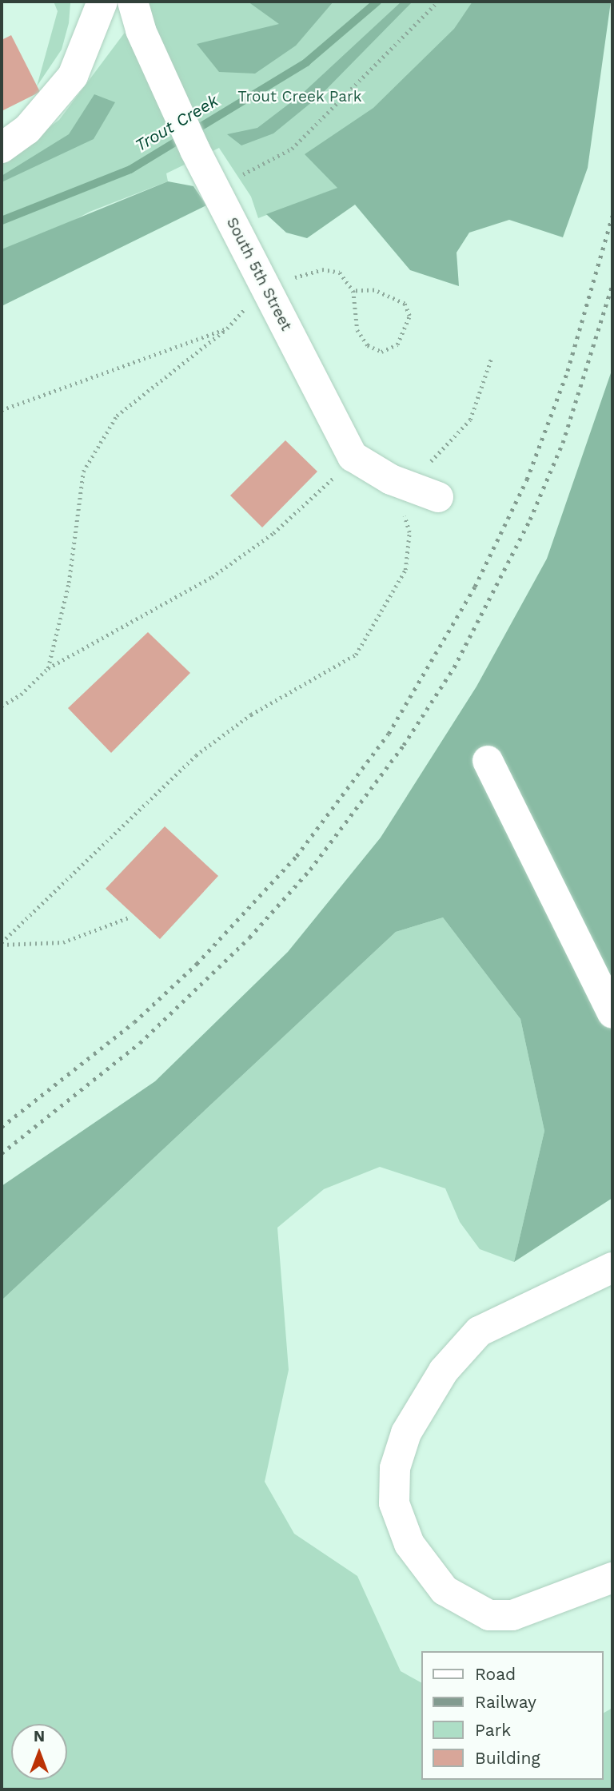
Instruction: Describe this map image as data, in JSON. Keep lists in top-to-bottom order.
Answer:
{
  "streets": {
    "street": ["South 5th Street"]
  },
  "water": ["Trout Creek"],
  "parks": ["Trout Creek Park"],
  "legend": [
    "Road",
    "Railway",
    "Park",
    "Building"
  ],
  "north": "top"
}
